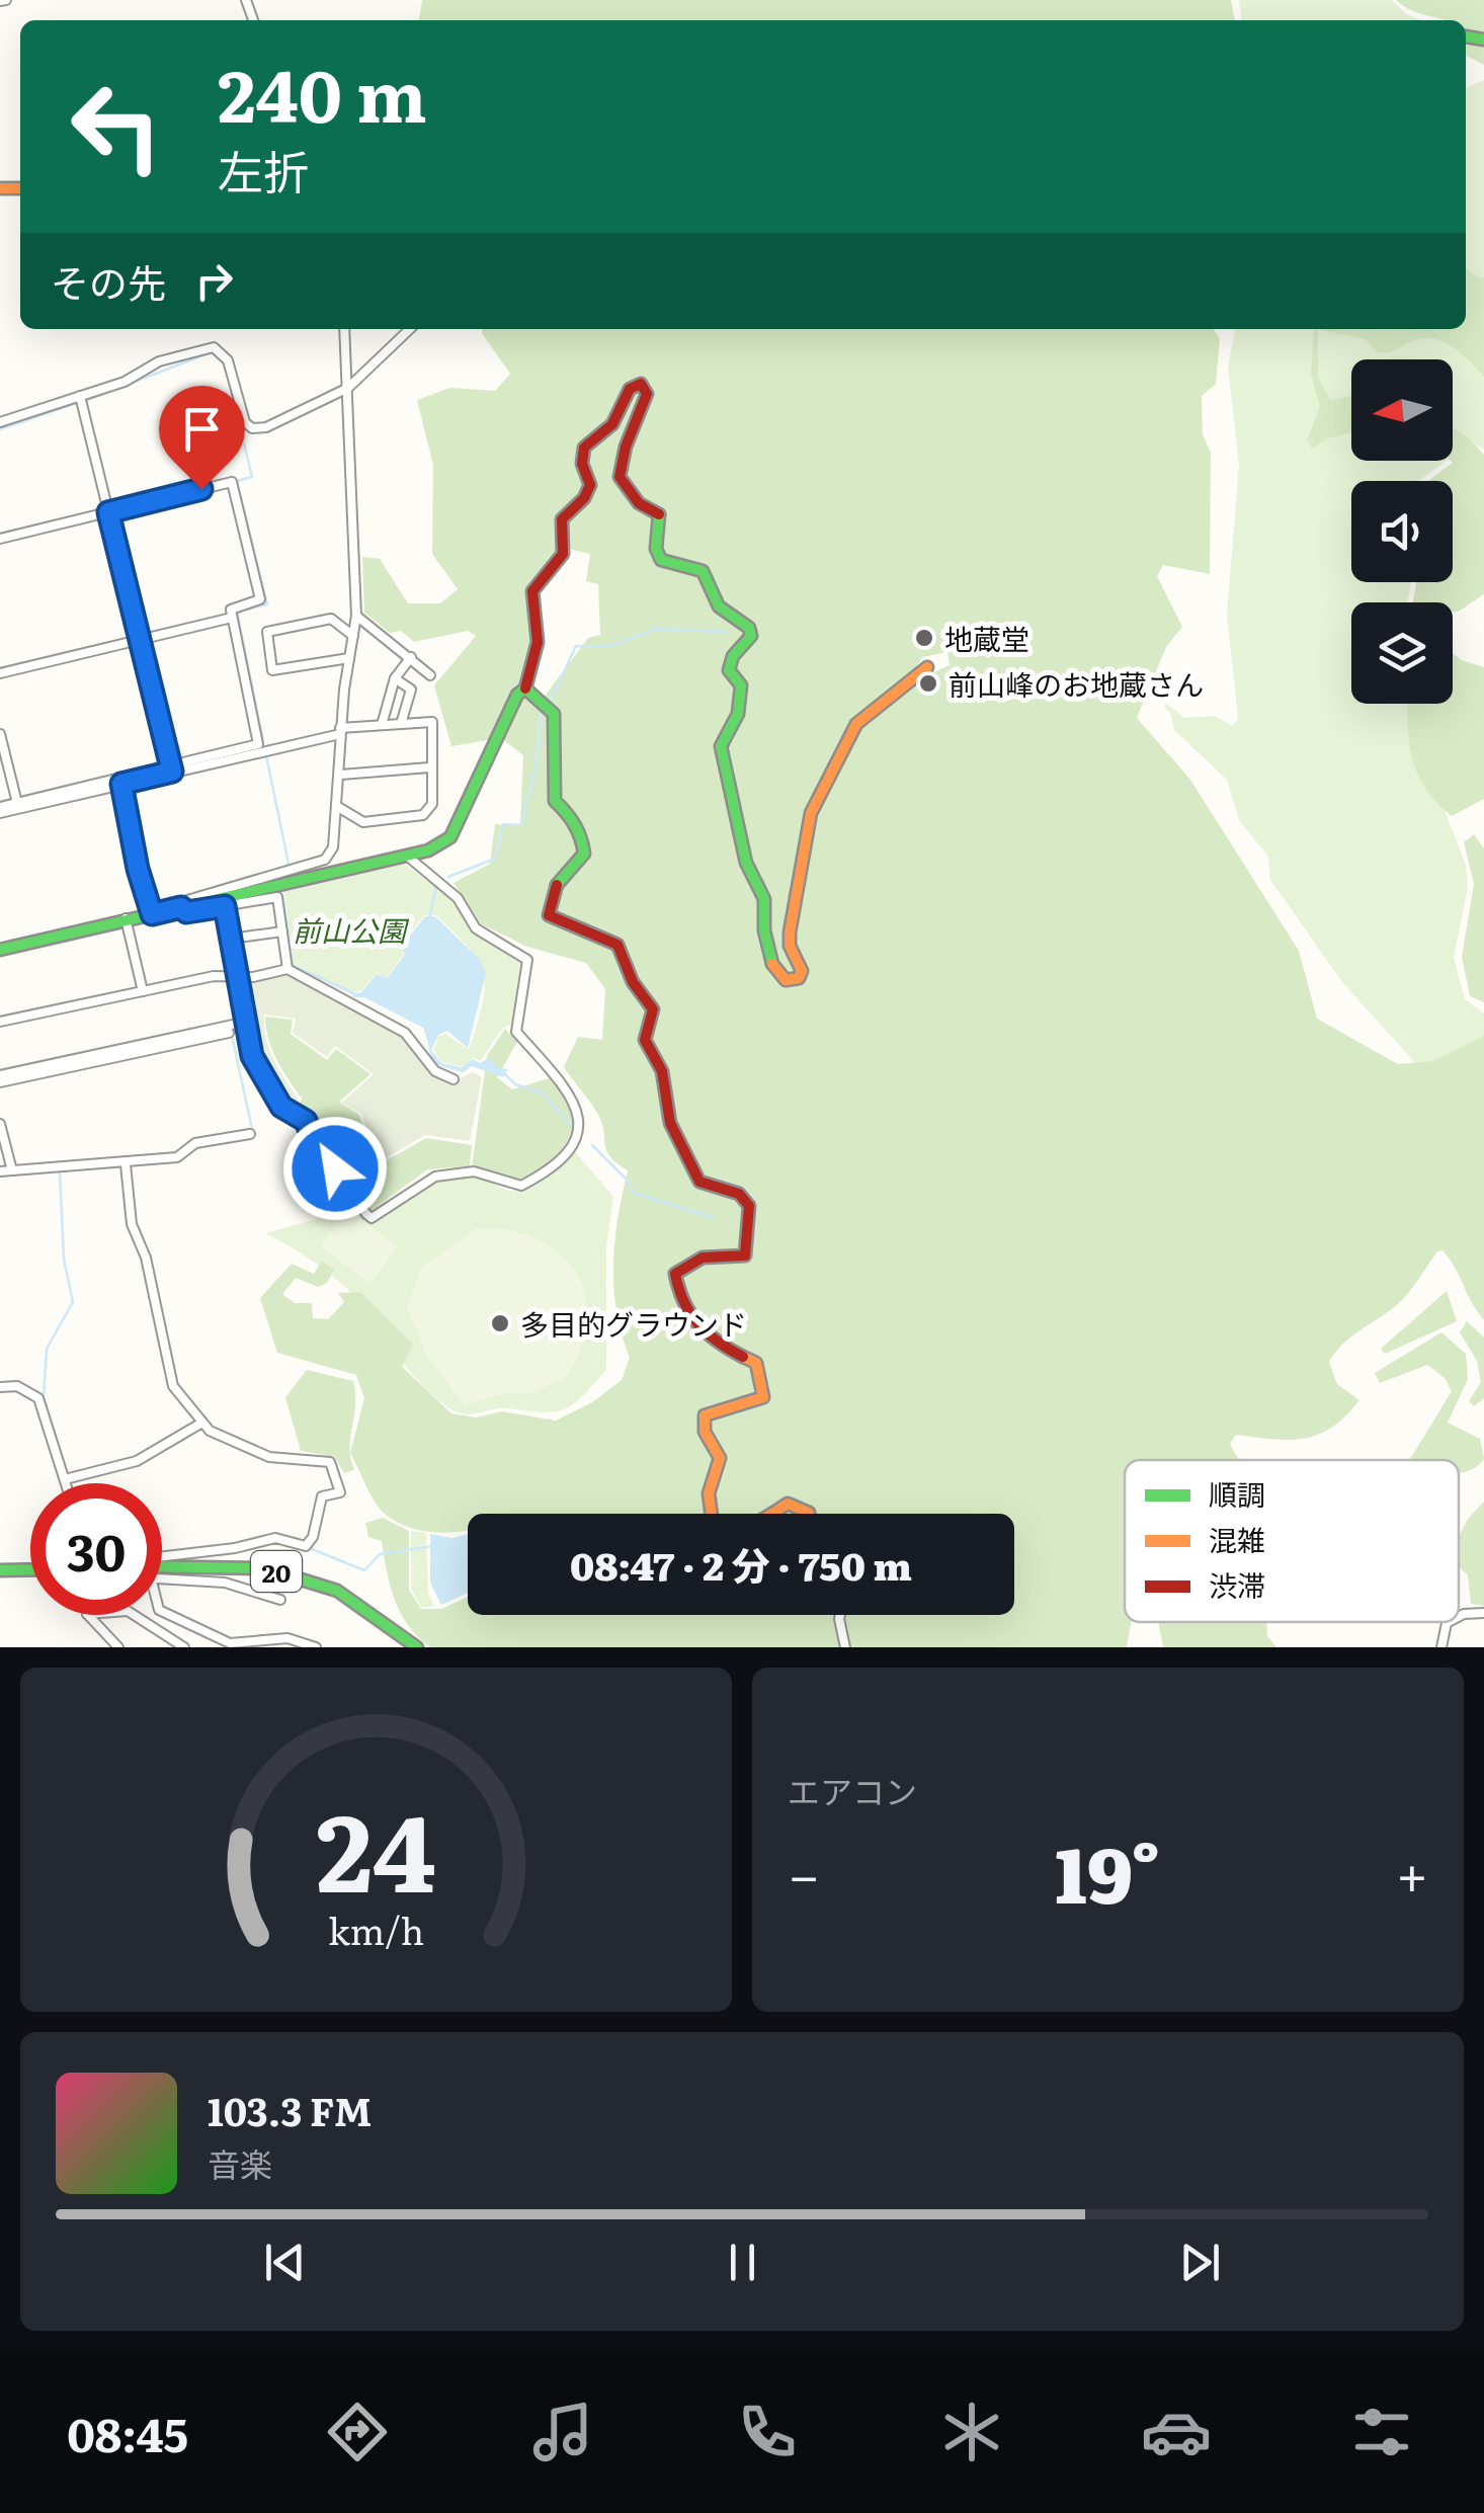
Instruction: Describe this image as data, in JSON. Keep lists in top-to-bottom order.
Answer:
{
  "streets": {
    "street": ["20"]
  },
  "parks": ["前山公園"],
  "places": ["地蔵堂", "前山峰のお地蔵さん", "多目的グラウンド"],
  "legend": ["順調", "混雑", "渋滞"],
  "north": "left",
  "page": {
    "turn": ["240 m", "左折"],
    "then": "その先",
    "limit": "30",
    "trip": "08:47 · 2 分 · 750 m",
    "tile": "エアコン",
    "heat": ["−", "19°", "+"],
    "song": ["103.3 FM", "音楽"],
    "tabs": "08:45",
    "gauge": ["24", "km/h"]
  }
}
